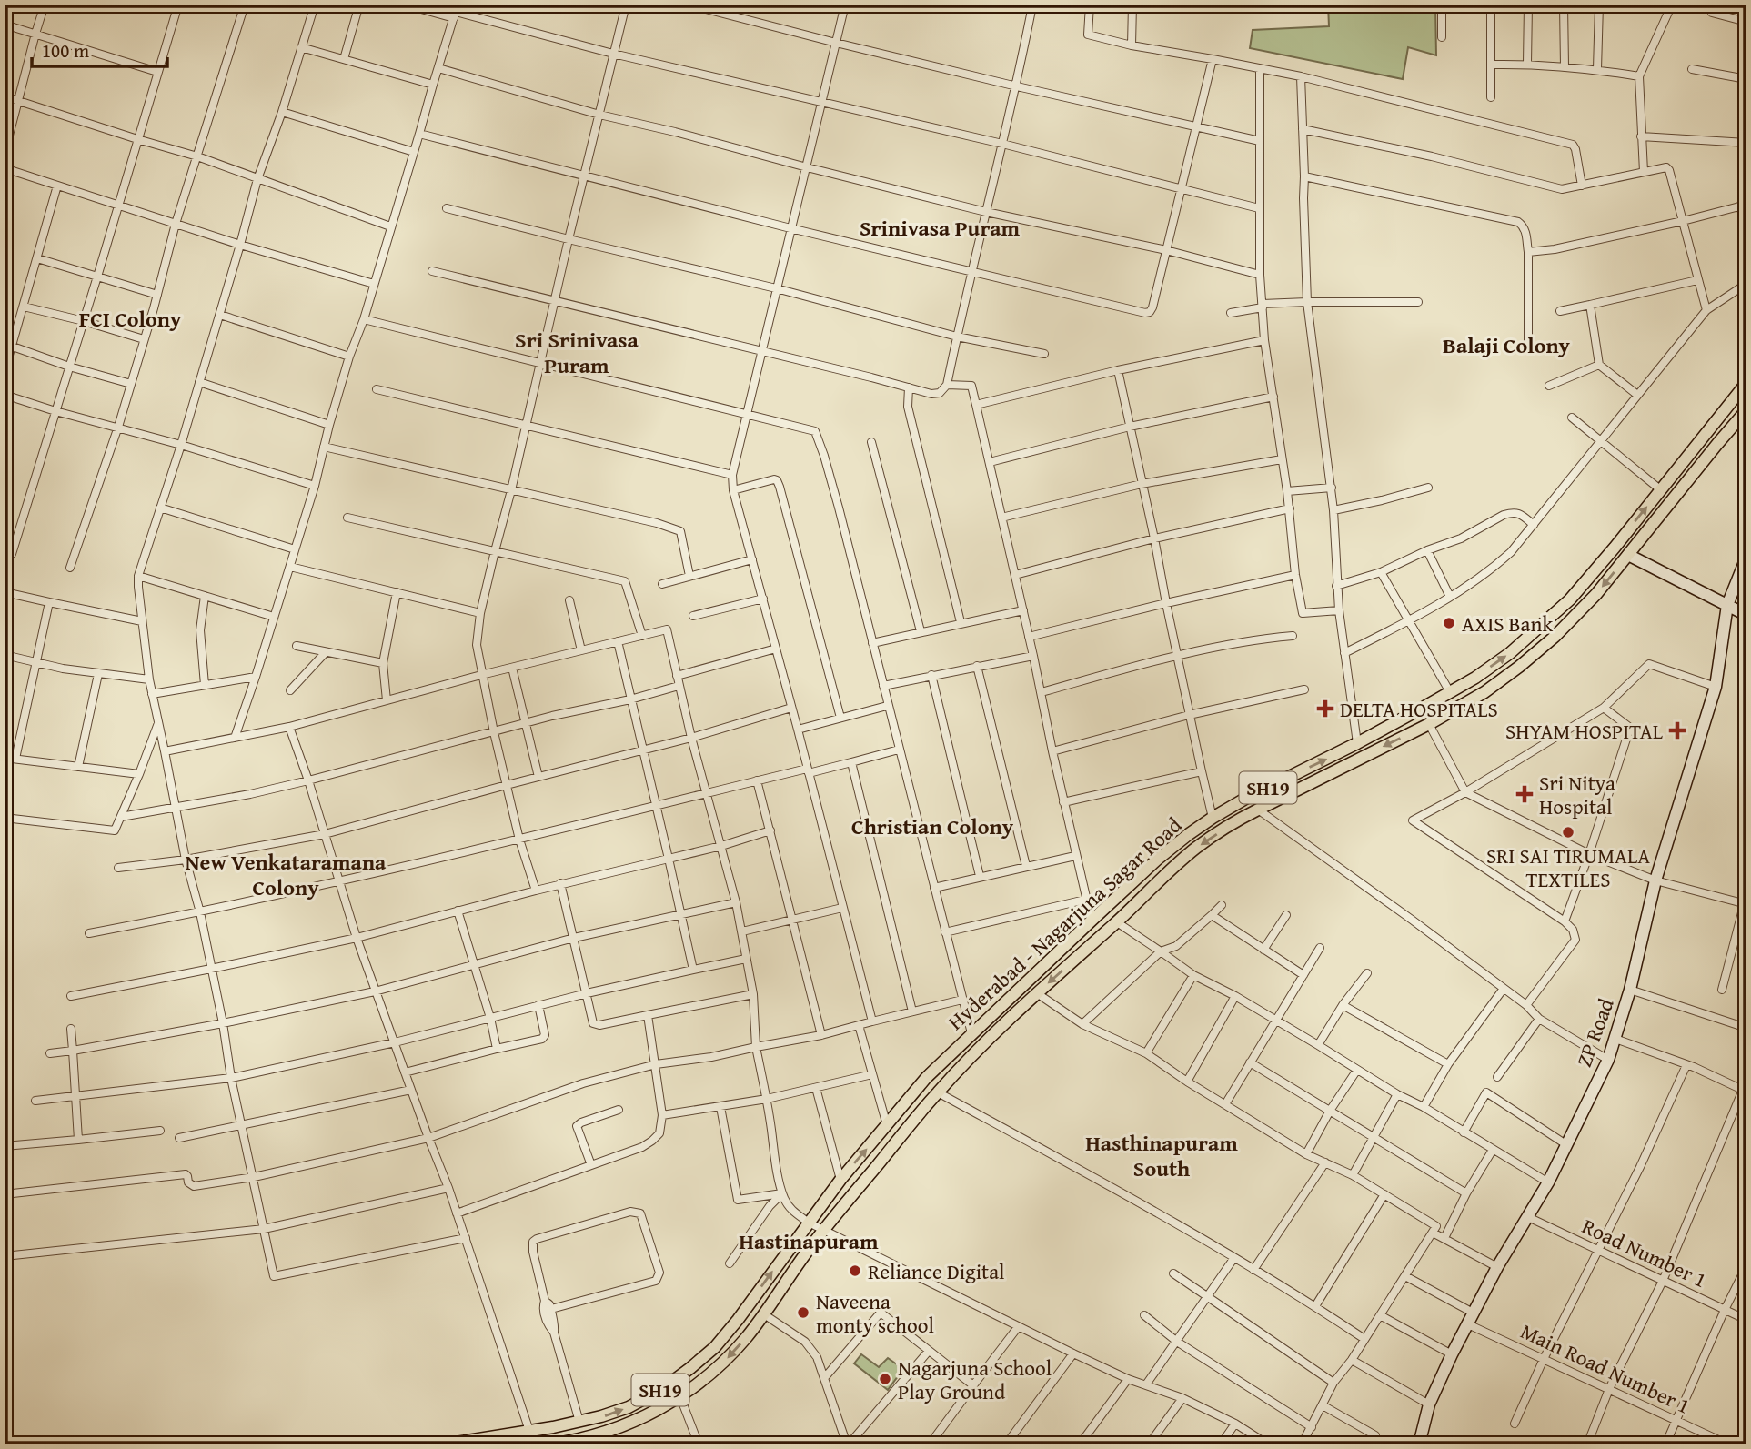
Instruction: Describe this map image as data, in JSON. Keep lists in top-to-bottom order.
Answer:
{
  "streets": {
    "main road": ["SH19", "Hyderabad - Nagarjuna Sagar Road"],
    "street": ["ZP Road", "Road Number 1", "Main Road Number 1"]
  },
  "crossings": [
    ["ZP Road", "Road Number 1"],
    ["ZP Road", "Main Road Number 1"]
  ],
  "districts": [
    "Srinivasa Puram",
    "FCI Colony",
    "Sri Srinivasa Puram",
    "Balaji Colony",
    "Christian Colony",
    "New Venkataramana Colony",
    "Hasthinapuram South",
    "Hastinapuram"
  ],
  "places": {
    "other": [
      "AXIS Bank",
      "SRI SAI TIRUMALA TEXTILES",
      "Reliance Digital",
      "Naveena monty school",
      "Nagarjuna School Play Ground"
    ],
    "health": ["DELTA HOSPITALS", "SHYAM HOSPITAL", "Sri Nitya Hospital"]
  },
  "scale_bar": "100 m"
}
